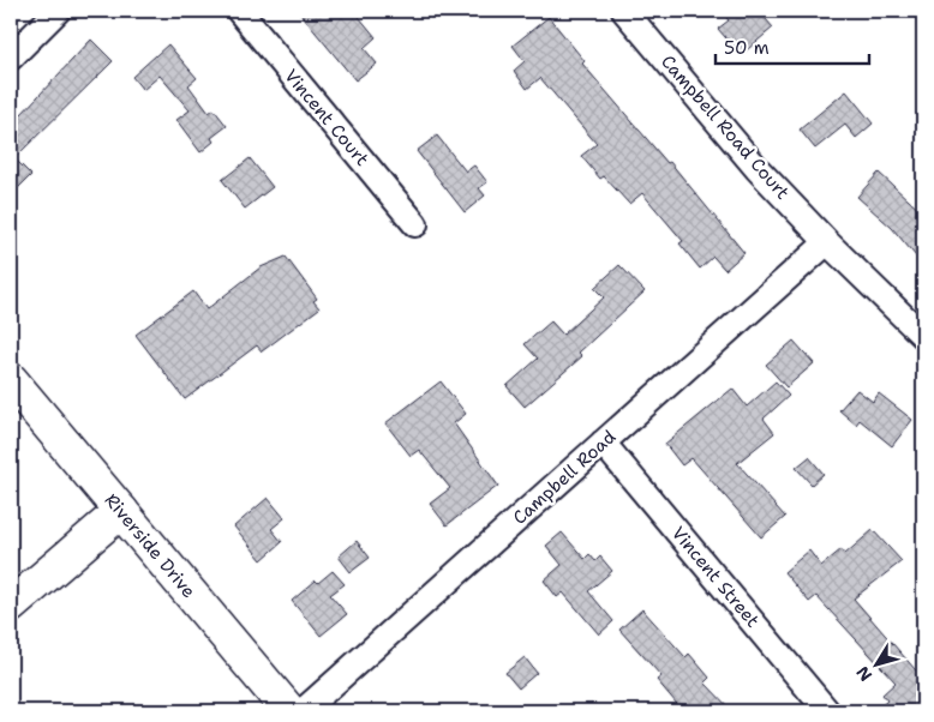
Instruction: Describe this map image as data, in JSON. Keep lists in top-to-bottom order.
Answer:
{
  "streets": {
    "main road": ["Riverside Drive"],
    "street": [
      "Vincent Court",
      "Campbell Road Court",
      "Campbell Road",
      "Vincent Street"
    ]
  },
  "crossings": [
    ["Campbell Road Court", "Campbell Road"],
    ["Campbell Road", "Vincent Street"]
  ],
  "scale_bar": "50 m",
  "north": "bottom left"
}
